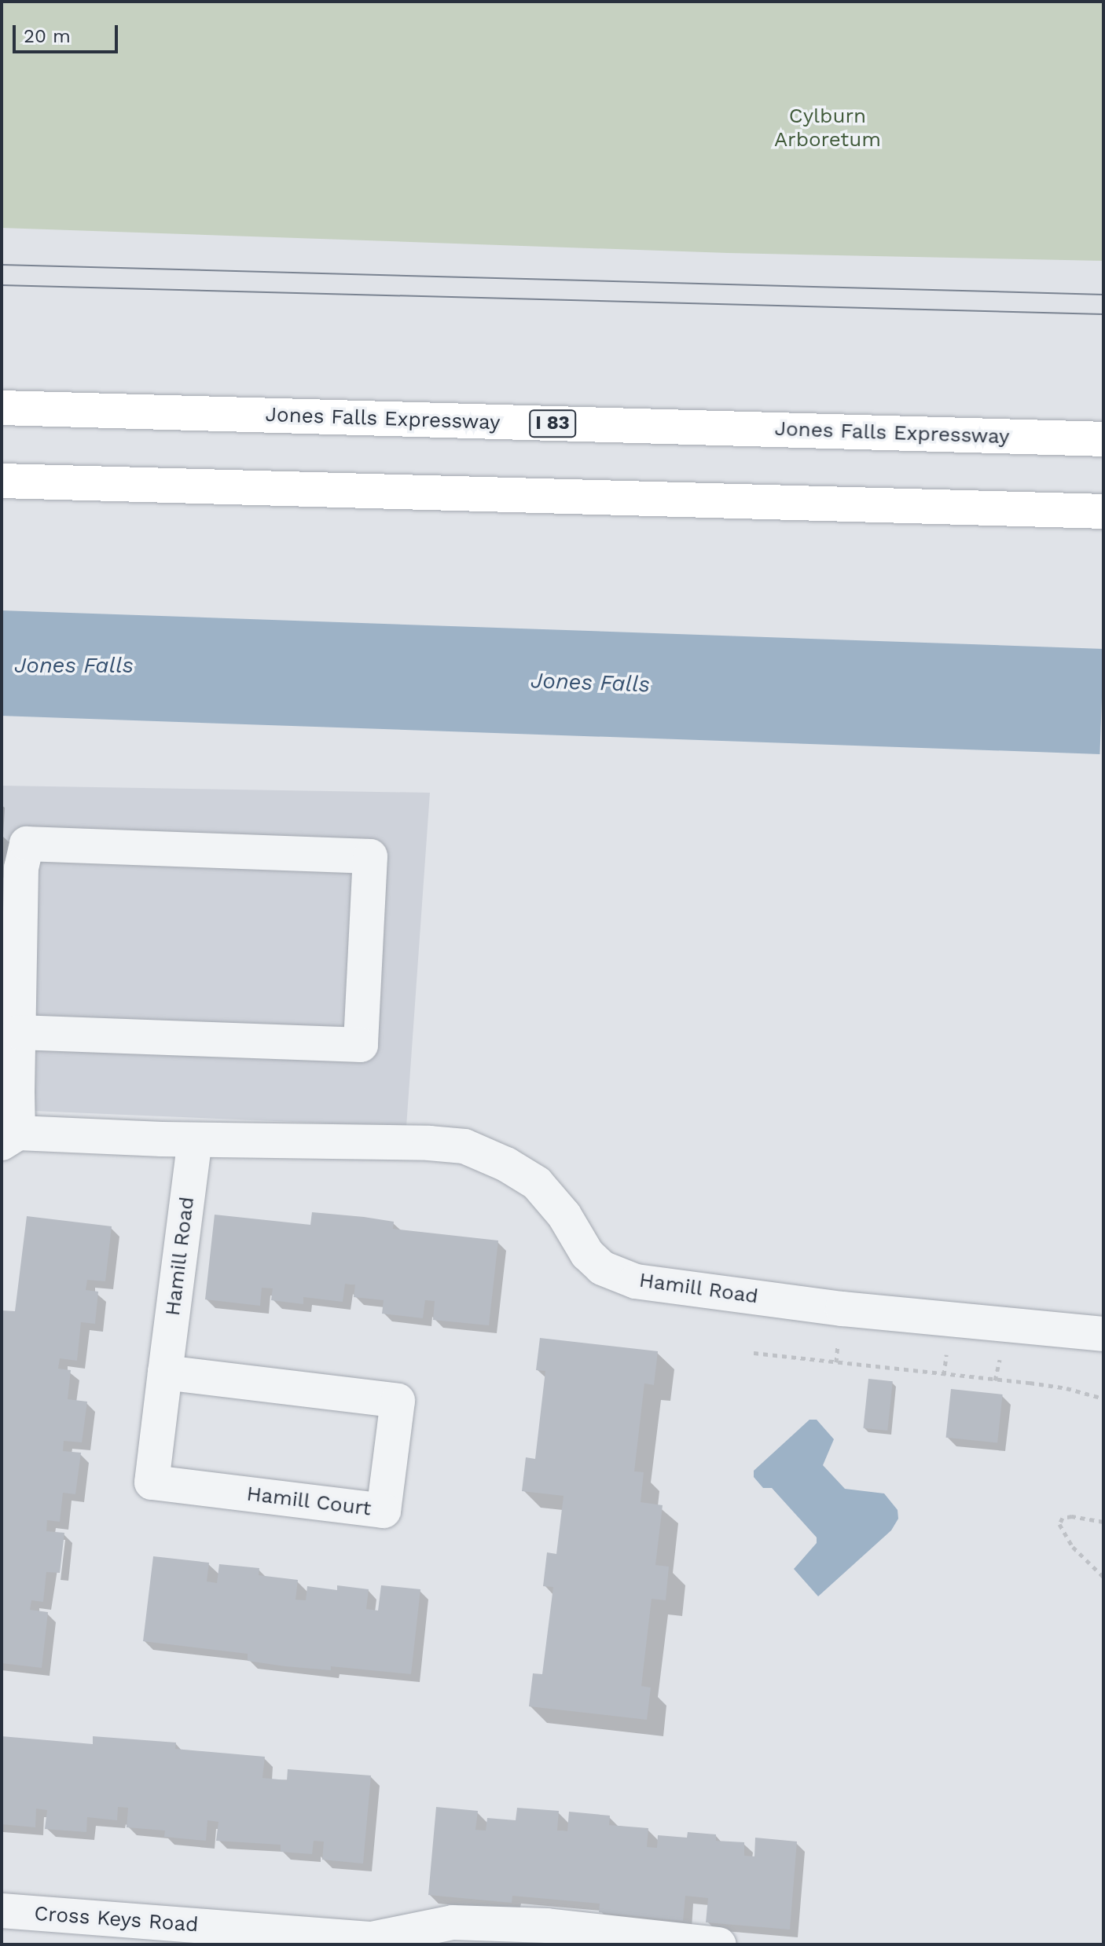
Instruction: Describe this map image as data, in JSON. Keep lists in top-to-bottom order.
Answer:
{
  "streets": {
    "highway": ["Jones Falls Expressway", "I 83"],
    "street": ["Hamill Road", "Hamill Court", "Cross Keys Road"]
  },
  "crossings": [
    ["Hamill Road", "Hamill Court"]
  ],
  "water": ["Jones Falls"],
  "parks": ["Cylburn Arboretum"],
  "scale_bar": "20 m"
}
